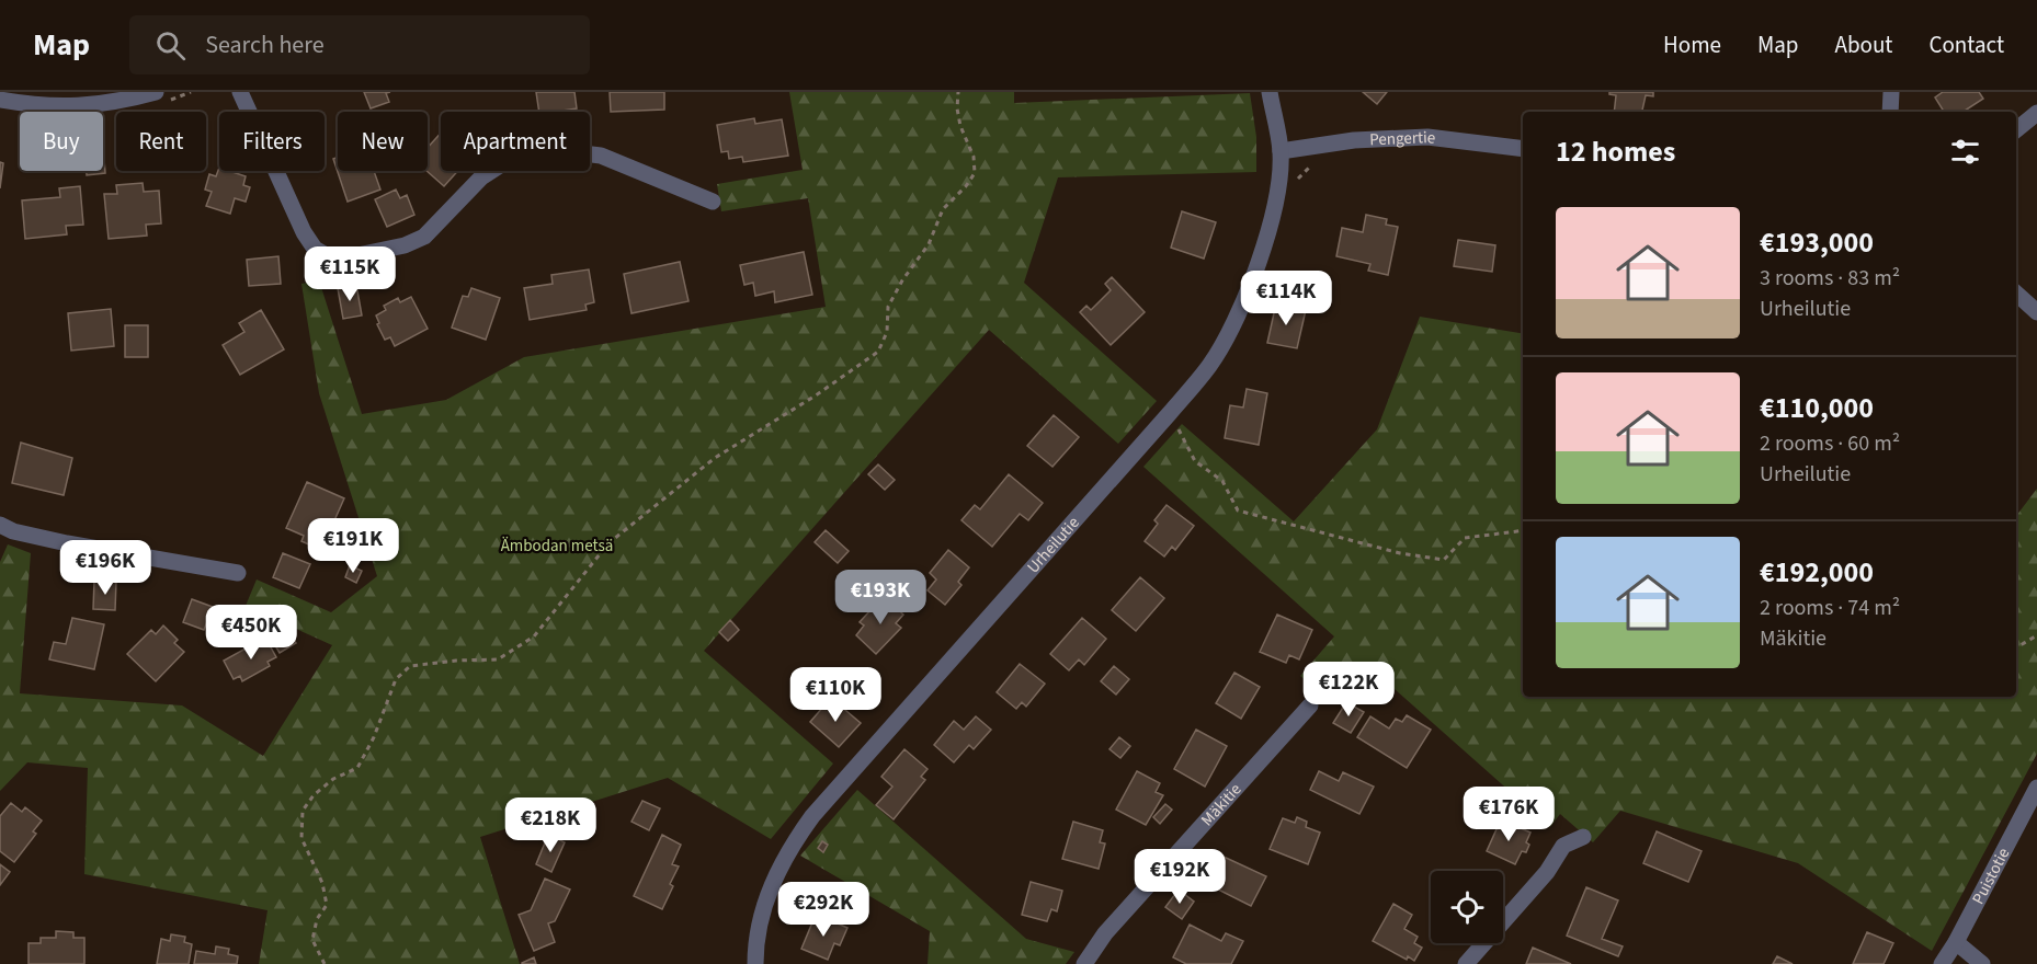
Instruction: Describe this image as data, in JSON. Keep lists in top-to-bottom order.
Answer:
{
  "streets": {
    "street": [
      "Pengertie",
      "Urheilutie",
      "Mäkitie",
      "Puistotie"
    ]
  },
  "crossings": [
    ["Pengertie", "Urheilutie"]
  ],
  "parks": ["Ämbodan metsä"],
  "page": {
    "header": "Map",
    "search": "Search here",
    "nav": [
      "Home",
      "Map",
      "About",
      "Contact"
    ],
    "chip": [
      "Buy",
      "Rent",
      "Filters",
      "New",
      "Apartment"
    ],
    "heading": "12 homes",
    "list": [
      {
        "name": "€193,000",
        "note": "3 rooms · 83 m² · Urheilutie"
      },
      {
        "name": "€110,000",
        "note": "2 rooms · 60 m² · Urheilutie"
      },
      {
        "name": "€192,000",
        "note": "2 rooms · 74 m² · Mäkitie"
      }
    ],
    "price": [
      "€115K",
      "€114K",
      "€191K",
      "€196K",
      "€193K",
      "€450K",
      "€122K",
      "€110K",
      "€176K",
      "€218K",
      "€192K",
      "€292K"
    ]
  }
}
